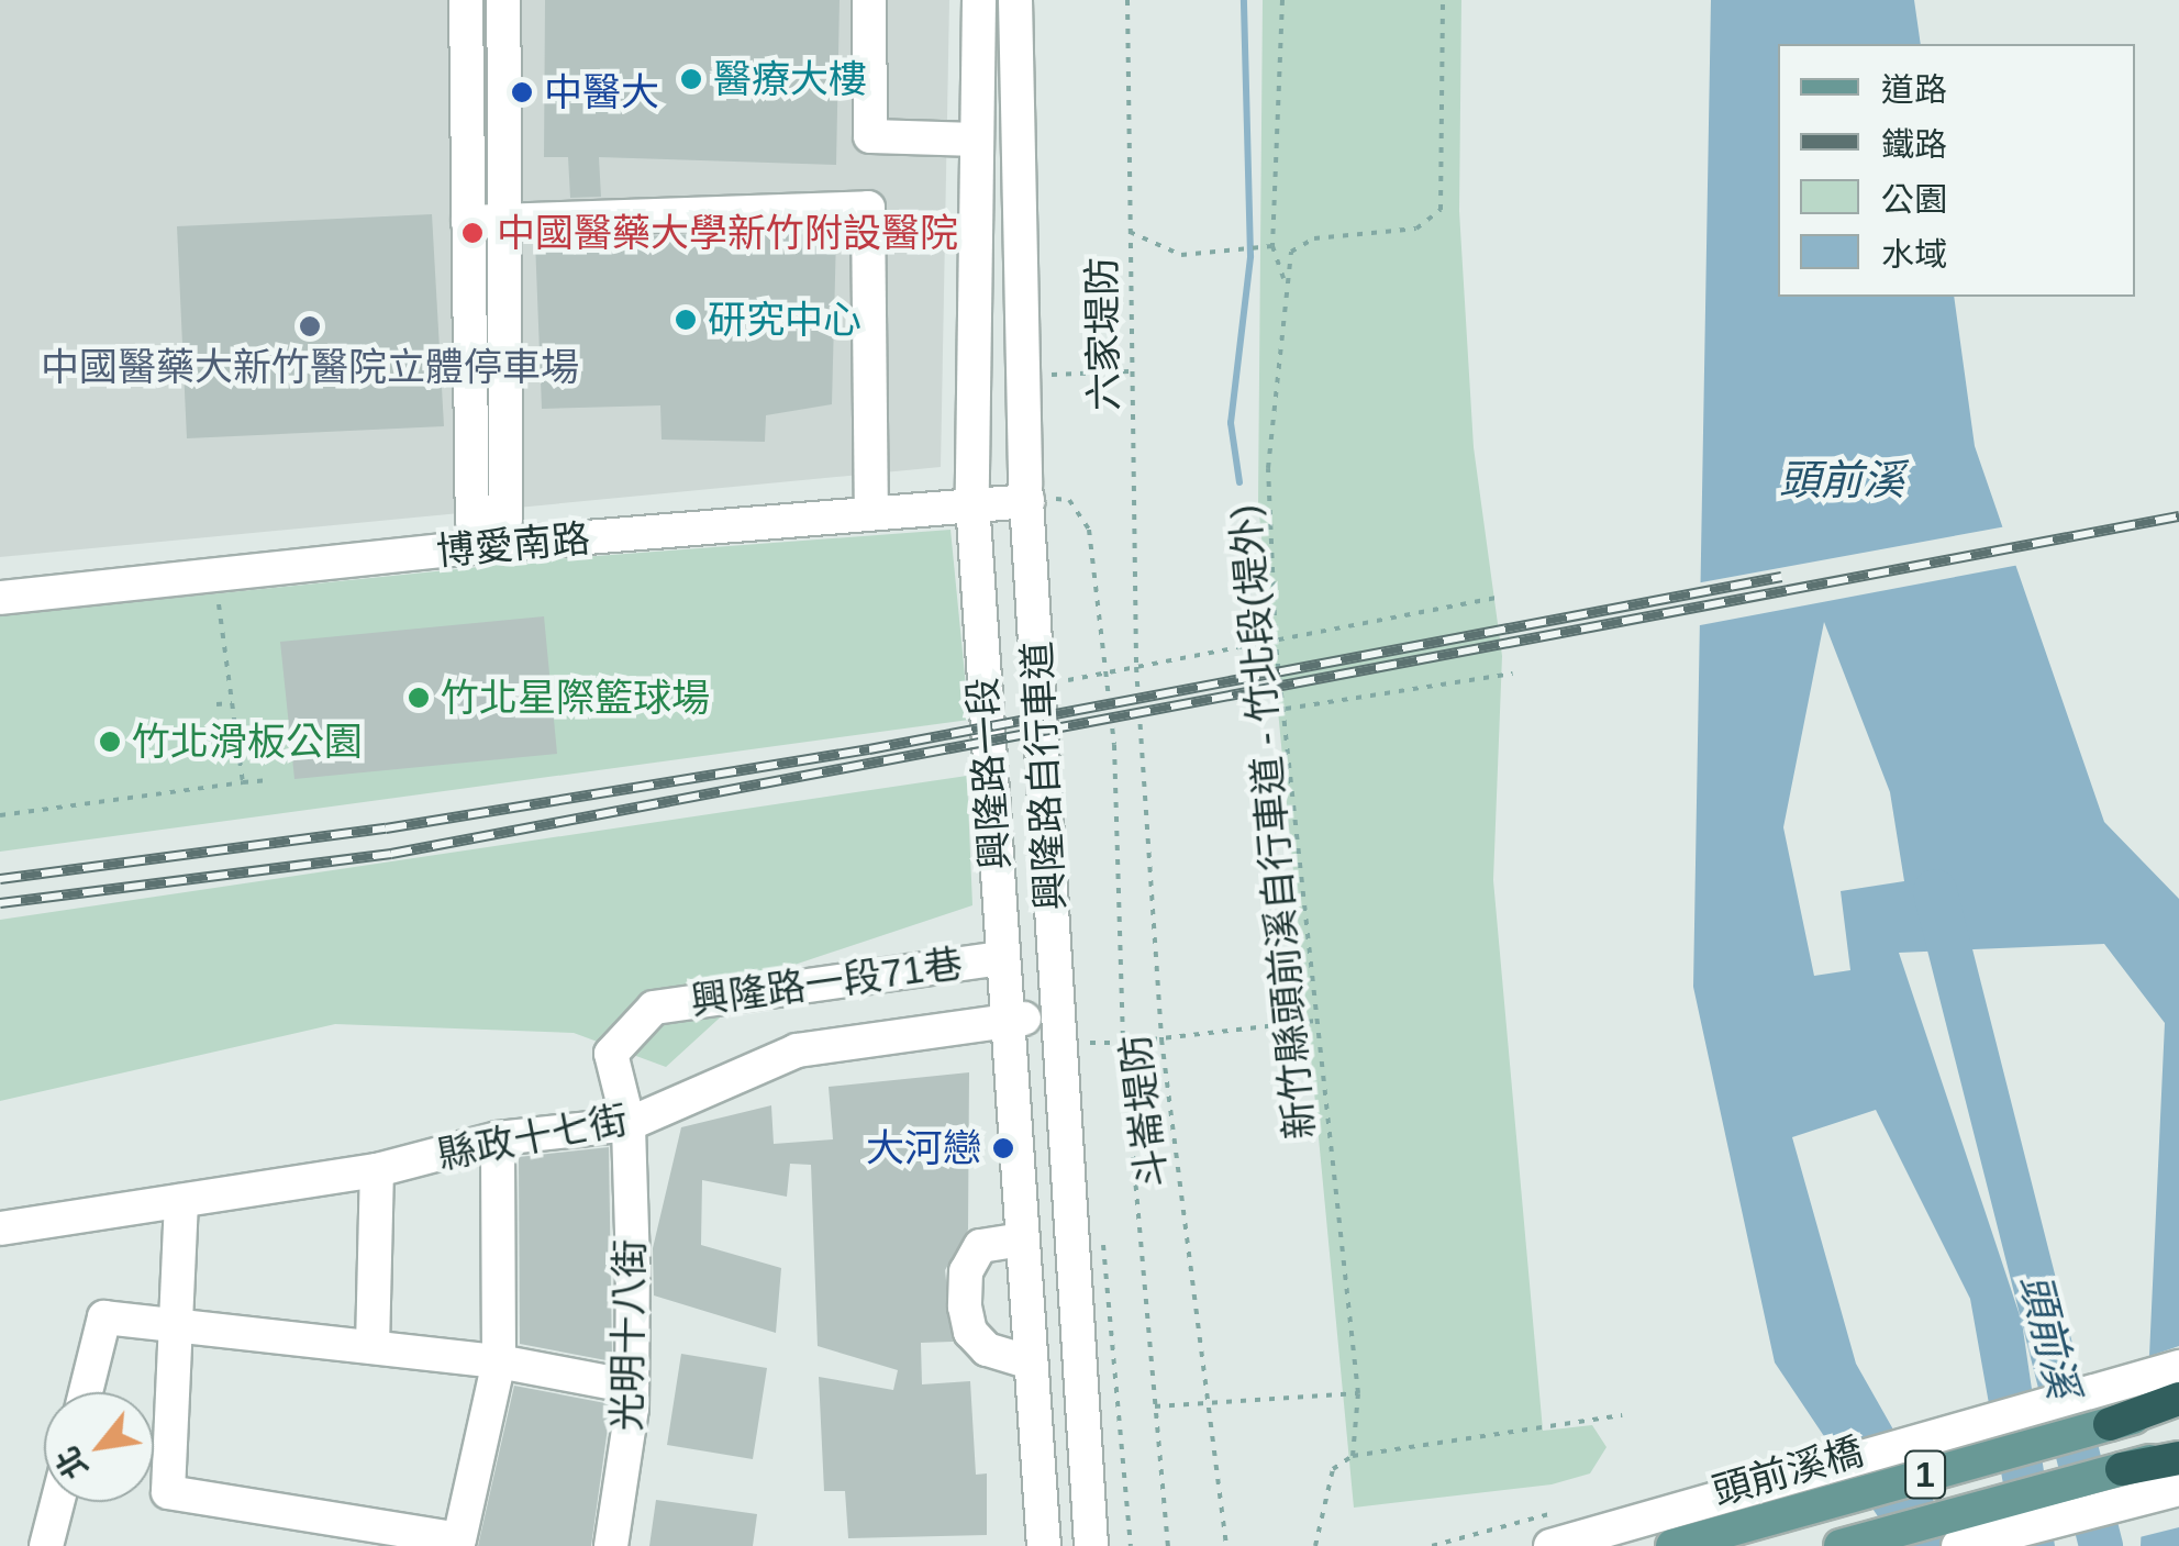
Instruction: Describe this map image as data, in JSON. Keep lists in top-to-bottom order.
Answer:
{
  "streets": {
    "main road": ["頭前溪橋", "1"],
    "street": [
      "博愛南路",
      "興隆路一段",
      "興隆路一段71巷",
      "縣政十七街",
      "光明十八街"
    ],
    "path": [
      "六家堤防",
      "興隆路自行車道",
      "新竹縣頭前溪自行車道 - 竹北段(堤外)",
      "斗崙堤防"
    ]
  },
  "crossings": [
    ["六家堤防", "斗崙堤防"],
    ["博愛南路", "興隆路一段"],
    ["興隆路一段", "興隆路自行車道"],
    ["興隆路一段", "興隆路一段71巷"],
    ["興隆路一段", "縣政十七街"],
    ["興隆路一段71巷", "縣政十七街"],
    ["興隆路一段71巷", "光明十八街"],
    ["縣政十七街", "光明十八街"]
  ],
  "water": ["頭前溪"],
  "places": [
    "醫療大樓",
    "中醫大",
    "中國醫藥大學新竹附設醫院",
    "研究中心",
    "中國醫藥大新竹醫院立體停車場",
    "竹北星際籃球場",
    "竹北滑板公園",
    "大河戀"
  ],
  "legend": [
    "道路",
    "鐵路",
    "公園",
    "水域"
  ],
  "north": "bottom left"
}
